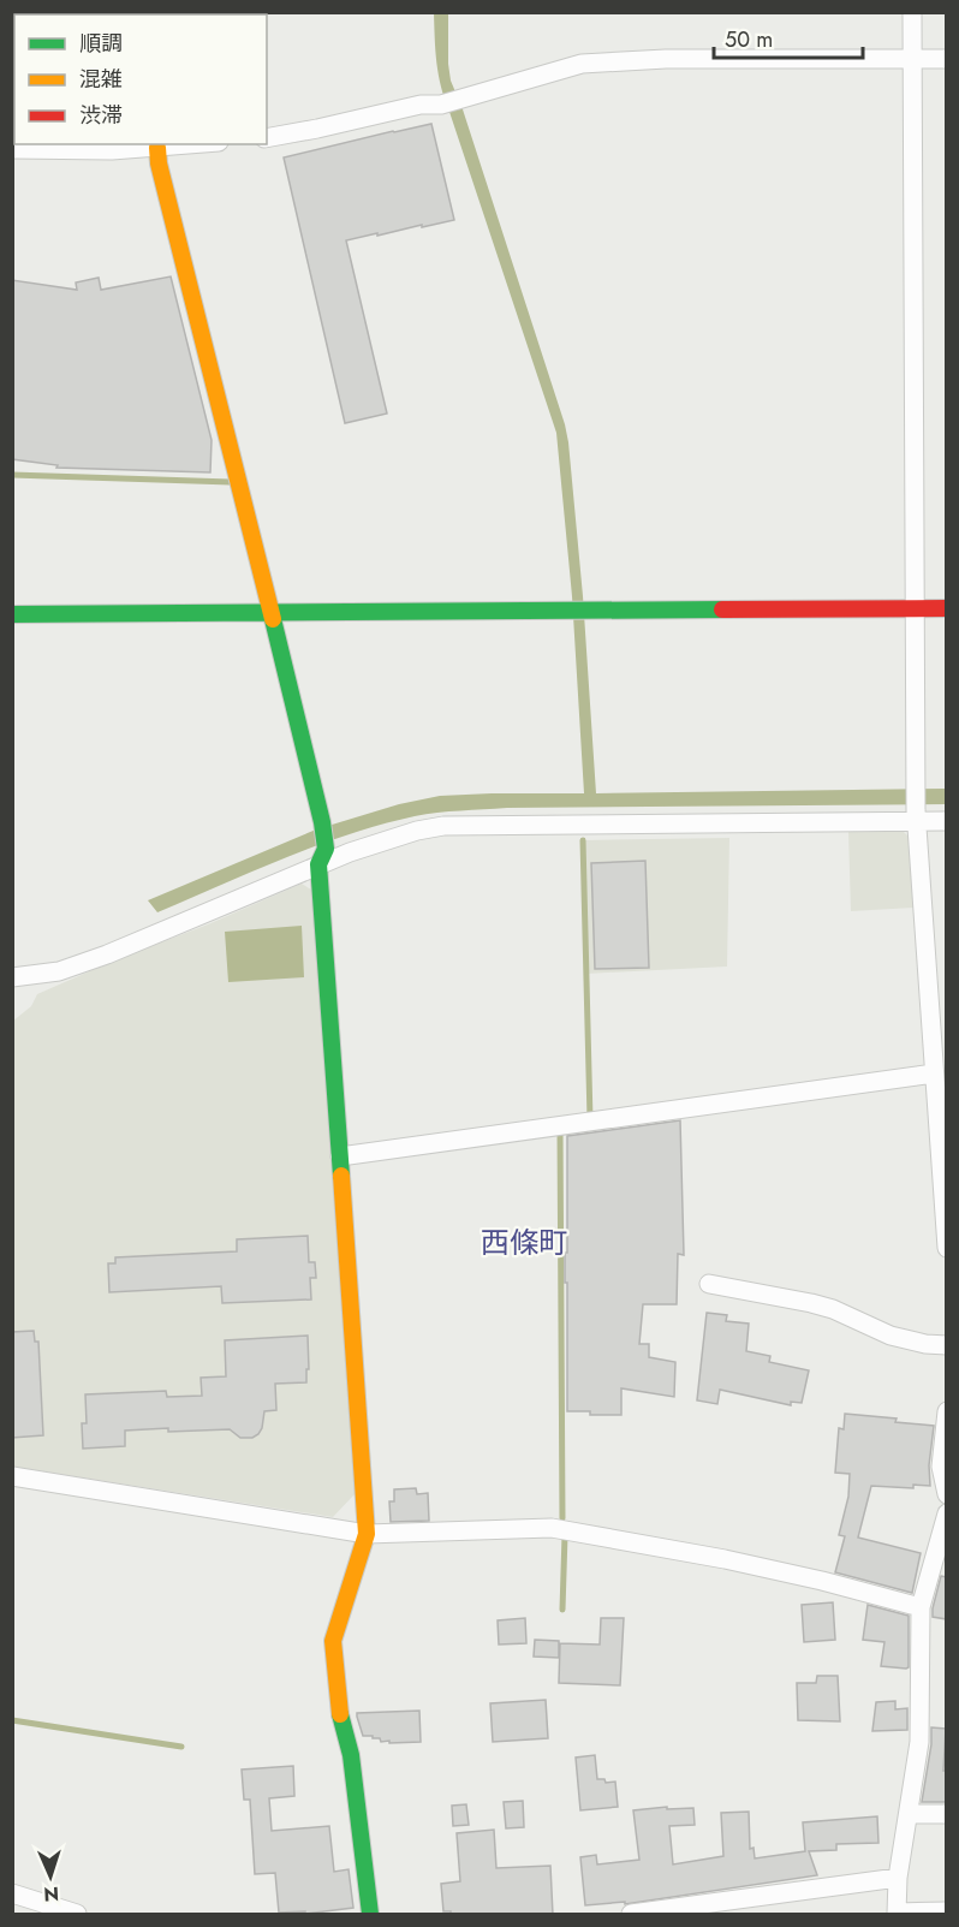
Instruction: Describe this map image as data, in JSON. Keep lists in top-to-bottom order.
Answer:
{
  "districts": ["西條町"],
  "legend": ["順調", "混雑", "渋滞"],
  "scale_bar": "50 m",
  "north": "bottom"
}
